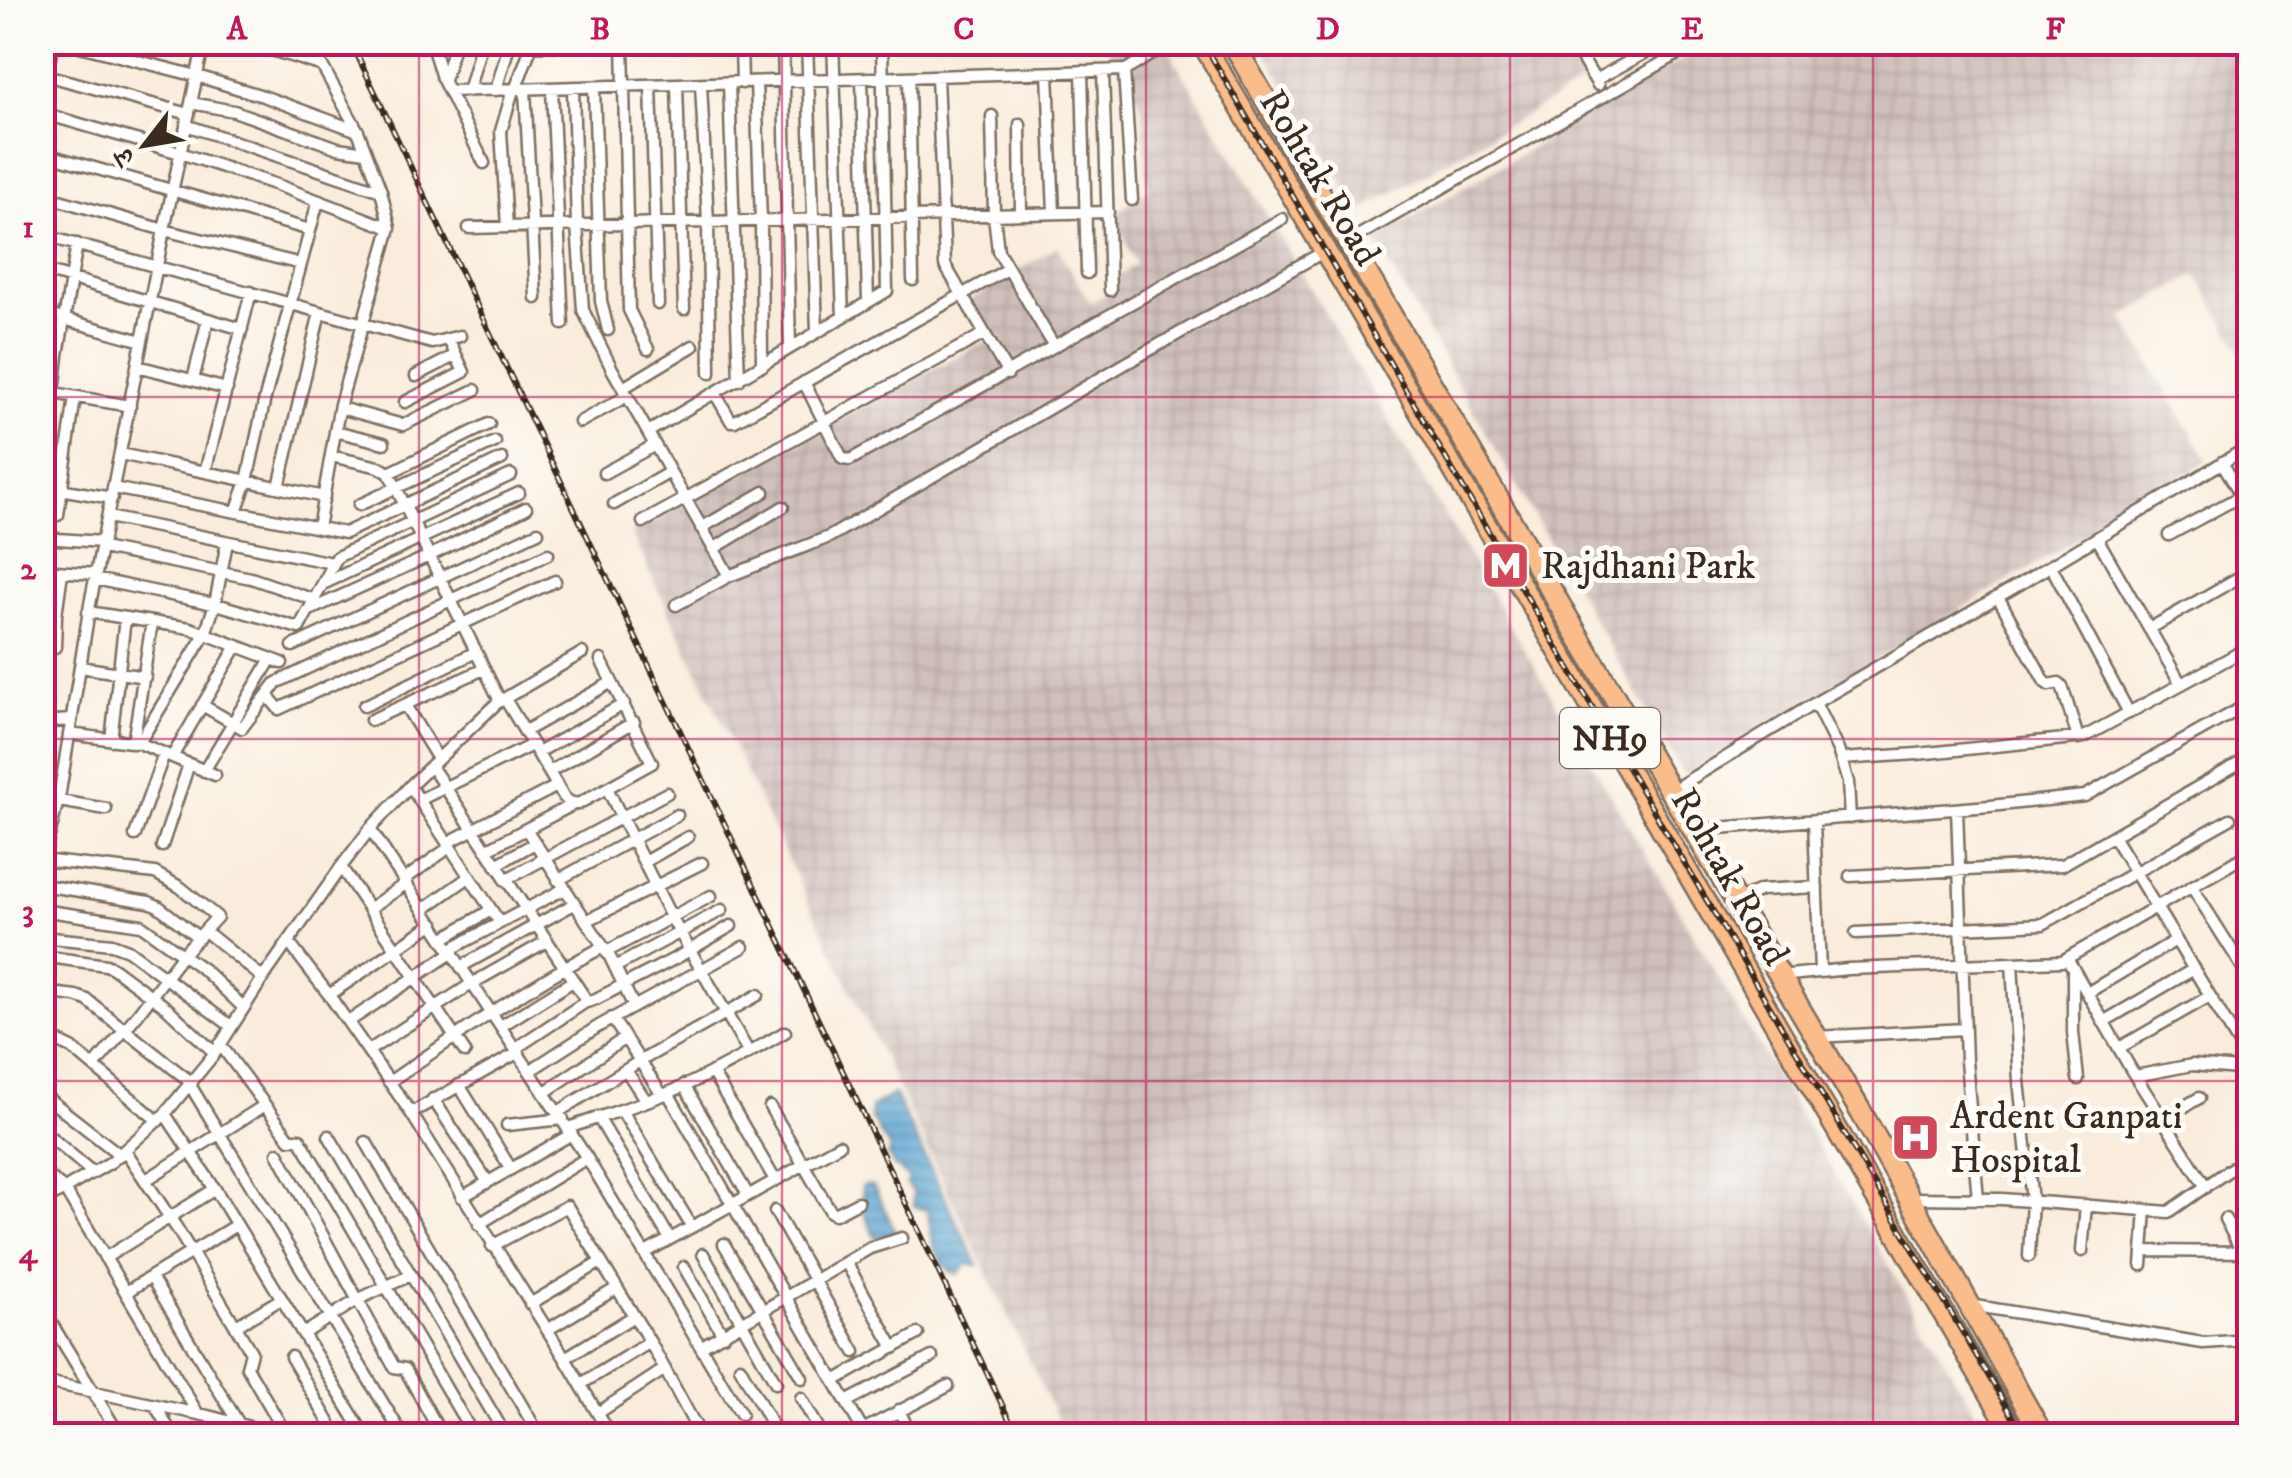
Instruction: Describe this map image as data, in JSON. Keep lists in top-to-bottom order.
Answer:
{
  "streets": {
    "highway": ["Rohtak Road", "NH9"]
  },
  "places": {
    "metro station": ["Rajdhani Park"],
    "hospital": ["Ardent Ganpati Hospital"]
  },
  "north": "bottom left",
  "grid": {
    "columns": [
      "A",
      "B",
      "C",
      "D",
      "E",
      "F"
    ],
    "rows": [
      "1",
      "2",
      "3",
      "4"
    ]
  }
}
